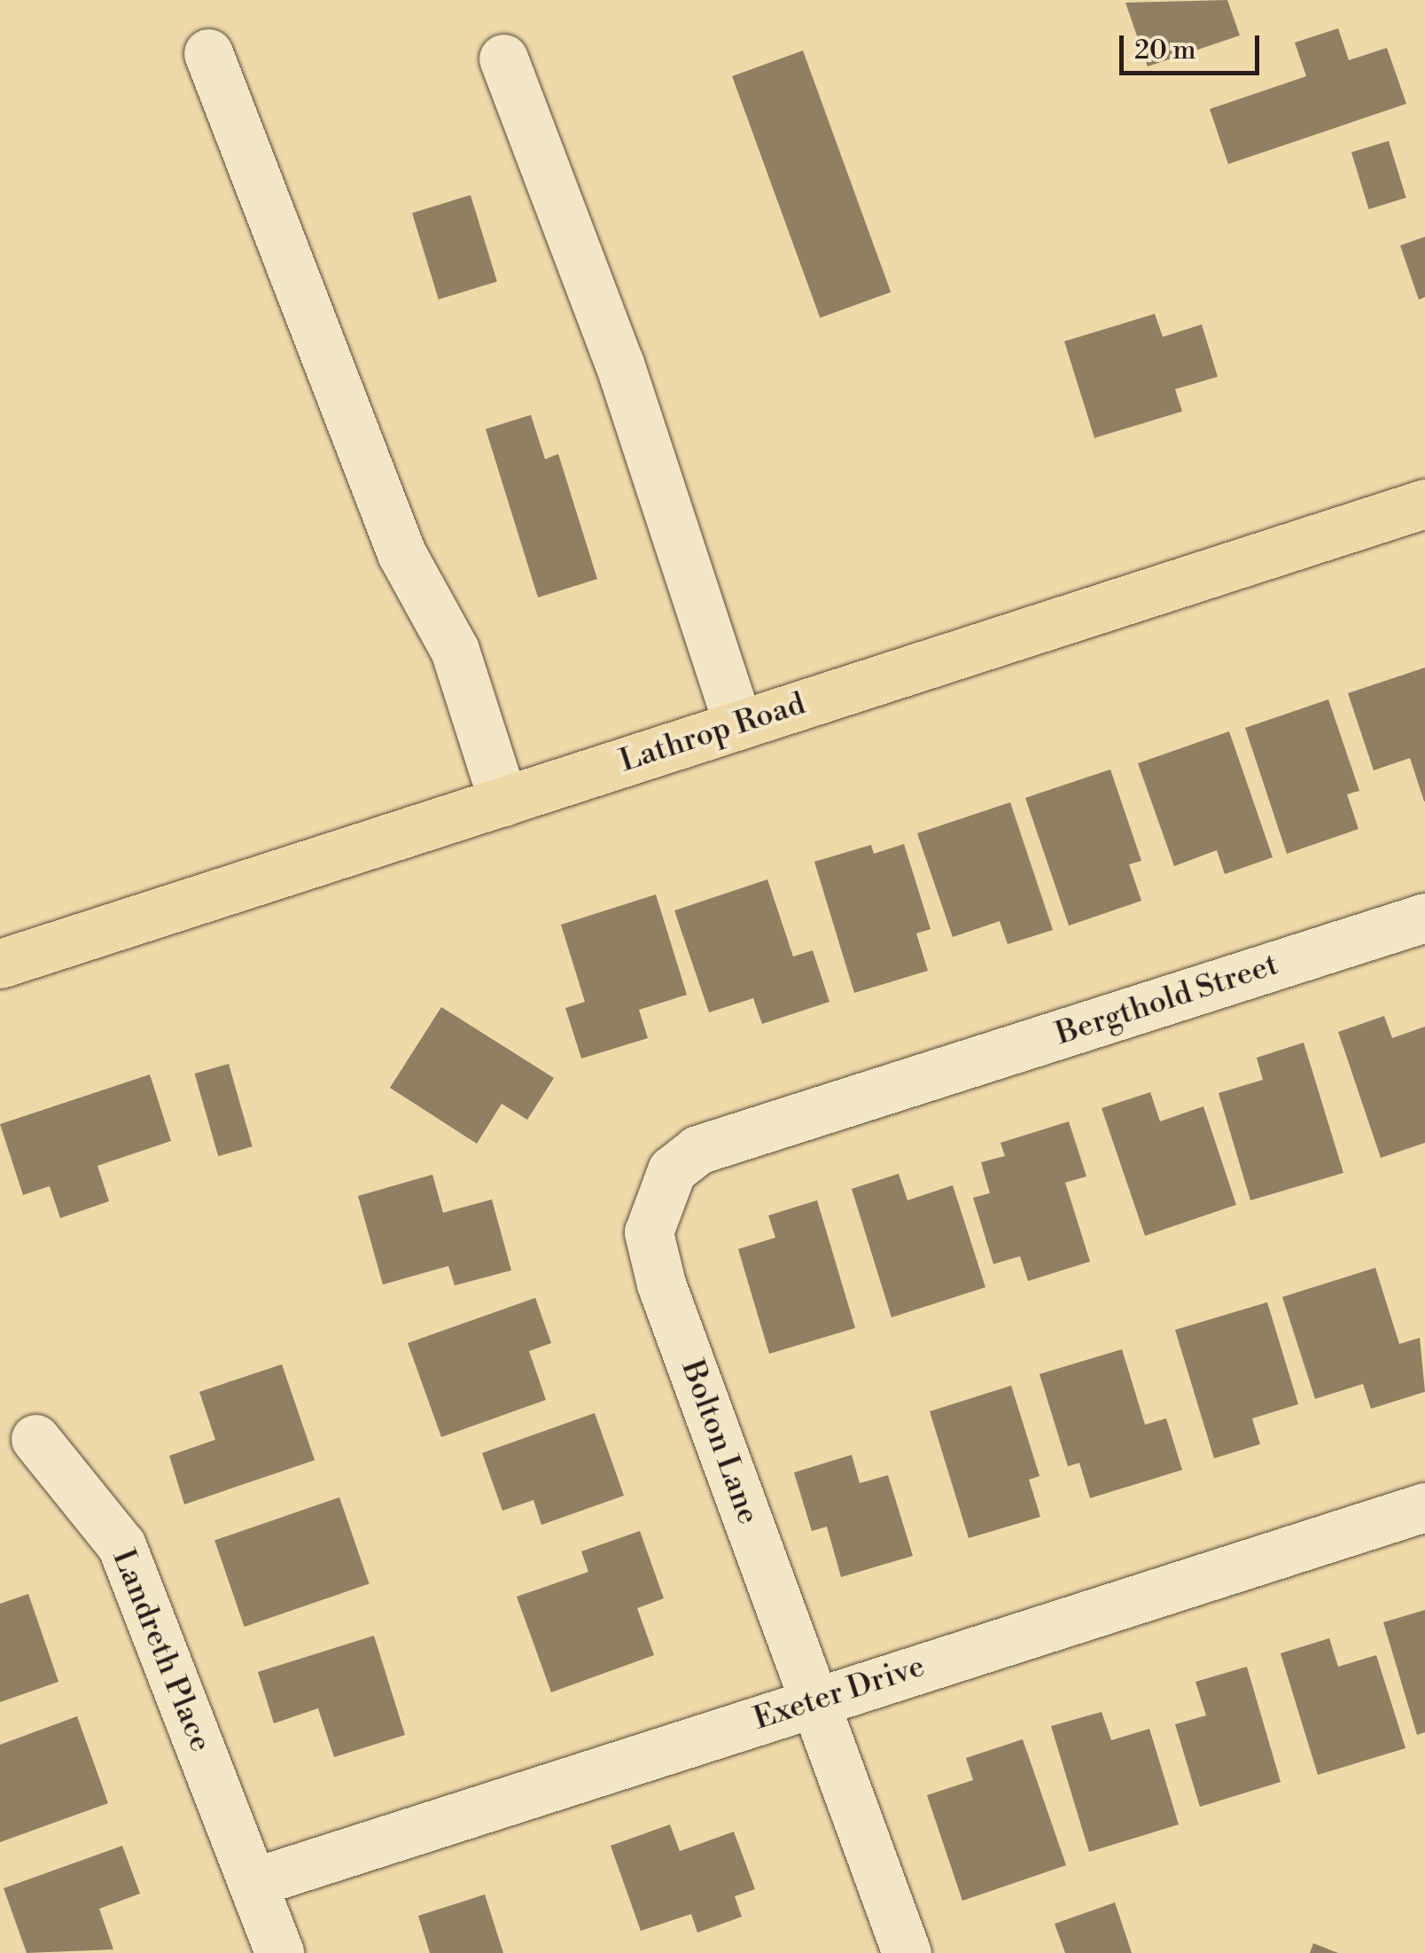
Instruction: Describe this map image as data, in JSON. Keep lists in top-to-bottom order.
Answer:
{
  "streets": {
    "main road": ["Lathrop Road"],
    "street": [
      "Bergthold Street",
      "Bolton Lane",
      "Landreth Place",
      "Exeter Drive"
    ]
  },
  "crossings": [
    ["Bergthold Street", "Bolton Lane"],
    ["Bolton Lane", "Exeter Drive"],
    ["Landreth Place", "Exeter Drive"]
  ],
  "scale_bar": "20 m"
}
